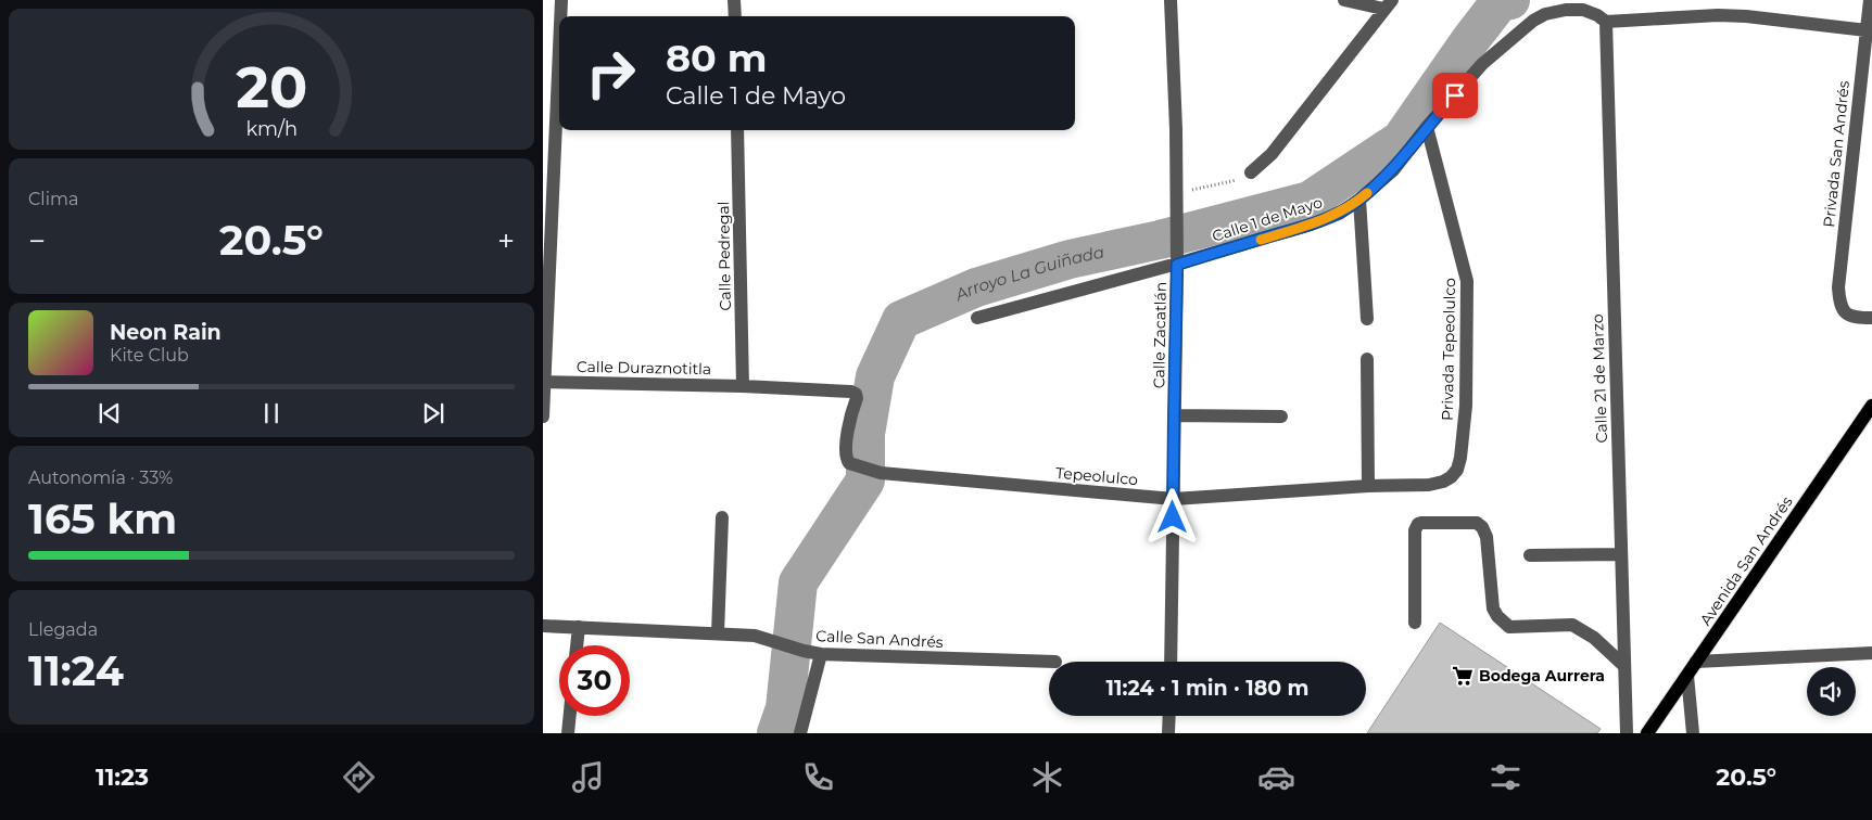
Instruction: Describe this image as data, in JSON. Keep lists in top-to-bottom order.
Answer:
{
  "streets": {
    "main road": ["Avenida San Andrés"],
    "street": [
      "Privada San Andrés",
      "Calle 1 de Mayo",
      "Calle Pedregal",
      "Calle Zacatlán",
      "Privada Tepeolulco",
      "Calle Duraznotitla",
      "Calle 21 de Marzo",
      "Tepeolulco",
      "Calle San Andrés"
    ]
  },
  "crossings": [
    ["Privada San Andrés", "Calle 1 de Mayo"],
    ["Calle 1 de Mayo", "Calle Zacatlán"],
    ["Calle 1 de Mayo", "Privada Tepeolulco"],
    ["Calle 1 de Mayo", "Calle 21 de Marzo"],
    ["Calle Pedregal", "Calle Duraznotitla"],
    ["Calle Zacatlán", "Tepeolulco"],
    ["Privada Tepeolulco", "Tepeolulco"],
    ["Calle Duraznotitla", "Tepeolulco"]
  ],
  "water": ["Arroyo La Guiñada"],
  "places": {
    "supermarket": ["Bodega Aurrera"]
  },
  "page": {
    "turn": ["80 m", "Calle 1 de Mayo"],
    "tile": [
      "Clima",
      ["Autonomía · 33%", "165 km"],
      ["Llegada", "11:24"]
    ],
    "heat": ["−", "20.5°", "+"],
    "song": ["Neon Rain", "Kite Club"],
    "limit": "30",
    "trip": "11:24 · 1 min · 180 m",
    "tabs": ["11:23", "20.5°"],
    "gauge": ["20", "km/h"]
  }
}
